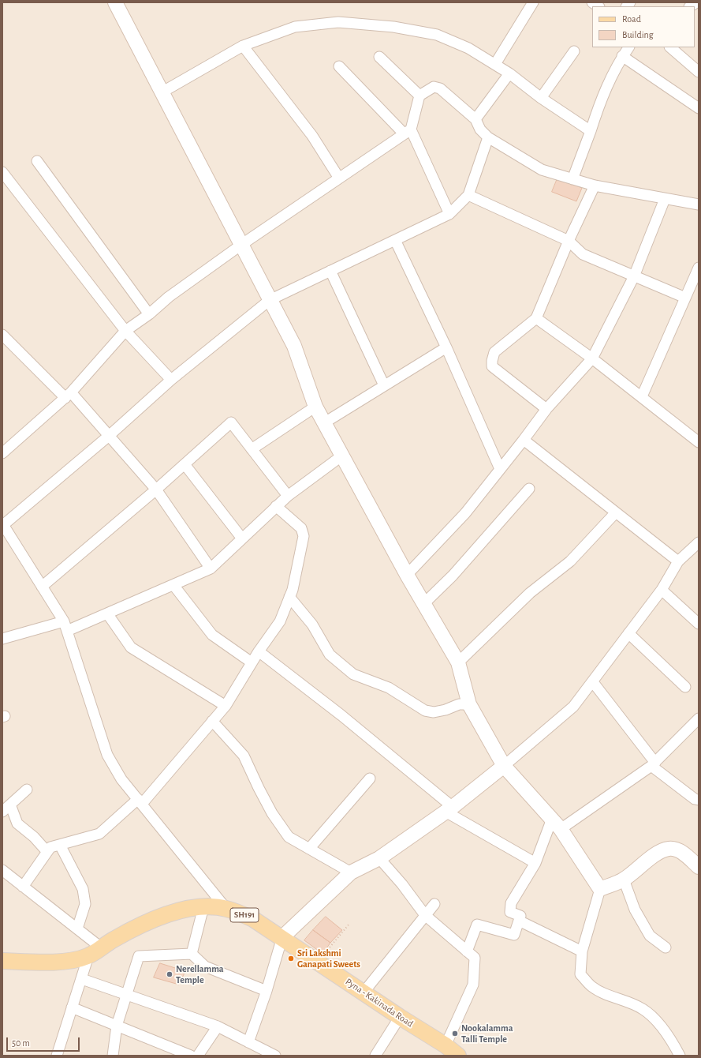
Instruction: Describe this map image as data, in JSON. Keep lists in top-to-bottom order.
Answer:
{
  "streets": {
    "main road": ["SH191", "Pyna - Kakinada Road"]
  },
  "places": ["Sri Lakshmi Ganapati Sweets", "Nerellamma Temple", "Nookalamma Talli Temple"],
  "legend": ["Road", "Building"],
  "scale_bar": "50 m"
}
